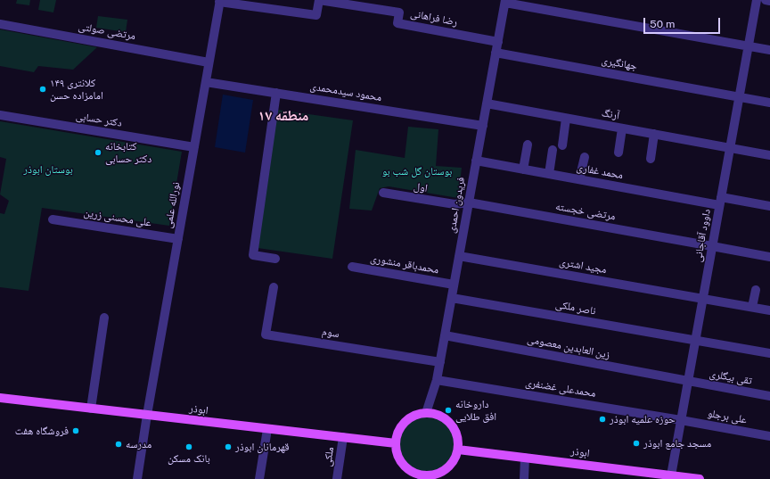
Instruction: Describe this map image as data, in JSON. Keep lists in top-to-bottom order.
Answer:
{
  "streets": {
    "main road": ["ابوذر"],
    "street": [
      "رضا فراهانی",
      "مرتضی صولتی",
      "جهانگیری",
      "محمود سیدمحمدی",
      "آرنگ",
      "دکتر حسابی",
      "محمد غفاری",
      "اول",
      "نورالله علمی",
      "فریدون احمدی",
      "مرتضی خجسته",
      "علی محسنی زرین",
      "داوود آقاجانی",
      "محمدباقر منشوری",
      "مجید اشتری",
      "ناصر ملکی",
      "سوم",
      "زین العابدین معصومی",
      "تقی بیگلری",
      "محمدعلی غضنفری",
      "علی برجلو",
      "ملکی"
    ]
  },
  "crossings": [
    ["رضا فراهانی", "نورالله علمی"],
    ["رضا فراهانی", "فریدون احمدی"],
    ["مرتضی صولتی", "نورالله علمی"],
    ["جهانگیری", "فریدون احمدی"],
    ["جهانگیری", "داوود آقاجانی"],
    ["محمود سیدمحمدی", "نورالله علمی"],
    ["محمود سیدمحمدی", "فریدون احمدی"],
    ["آرنگ", "فریدون احمدی"],
    ["آرنگ", "داوود آقاجانی"],
    ["دکتر حسابی", "نورالله علمی"],
    ["محمد غفاری", "فریدون احمدی"],
    ["محمد غفاری", "داوود آقاجانی"],
    ["اول", "مرتضی خجسته"],
    ["نورالله علمی", "علی محسنی زرین"],
    ["نورالله علمی", "ابوذر"],
    ["فریدون احمدی", "مرتضی خجسته"],
    ["فریدون احمدی", "محمدباقر منشوری"],
    ["فریدون احمدی", "مجید اشتری"],
    ["فریدون احمدی", "ناصر ملکی"],
    ["فریدون احمدی", "سوم"],
    ["فریدون احمدی", "زین العابدین معصومی"],
    ["فریدون احمدی", "محمدعلی غضنفری"],
    ["فریدون احمدی", "ابوذر"],
    ["مرتضی خجسته", "داوود آقاجانی"],
    ["داوود آقاجانی", "مجید اشتری"],
    ["داوود آقاجانی", "ناصر ملکی"],
    ["داوود آقاجانی", "زین العابدین معصومی"],
    ["داوود آقاجانی", "تقی بیگلری"],
    ["داوود آقاجانی", "محمدعلی غضنفری"],
    ["داوود آقاجانی", "ابوذر"],
    ["داوود آقاجانی", "علی برجلو"],
    ["زین العابدین معصومی", "تقی بیگلری"],
    ["محمدعلی غضنفری", "علی برجلو"],
    ["ابوذر", "ملکی"]
  ],
  "districts": ["منطقه ۱۷"],
  "parks": ["بوستان ابوذر", "بوستان گل شب بو"],
  "places": [
    "کلانتری ۱۴۹ امامزاده حسن",
    "کتابخانه دکتر حسابی",
    "داروخانه افق طلایی",
    "حوزه علمیه ابوذر",
    "فروشگاه هفت",
    "مسجد جامع ابوذر",
    "مدرسه",
    "بانک مسکن",
    "قهرمانان ابوذر"
  ],
  "scale_bar": "50 m"
}
